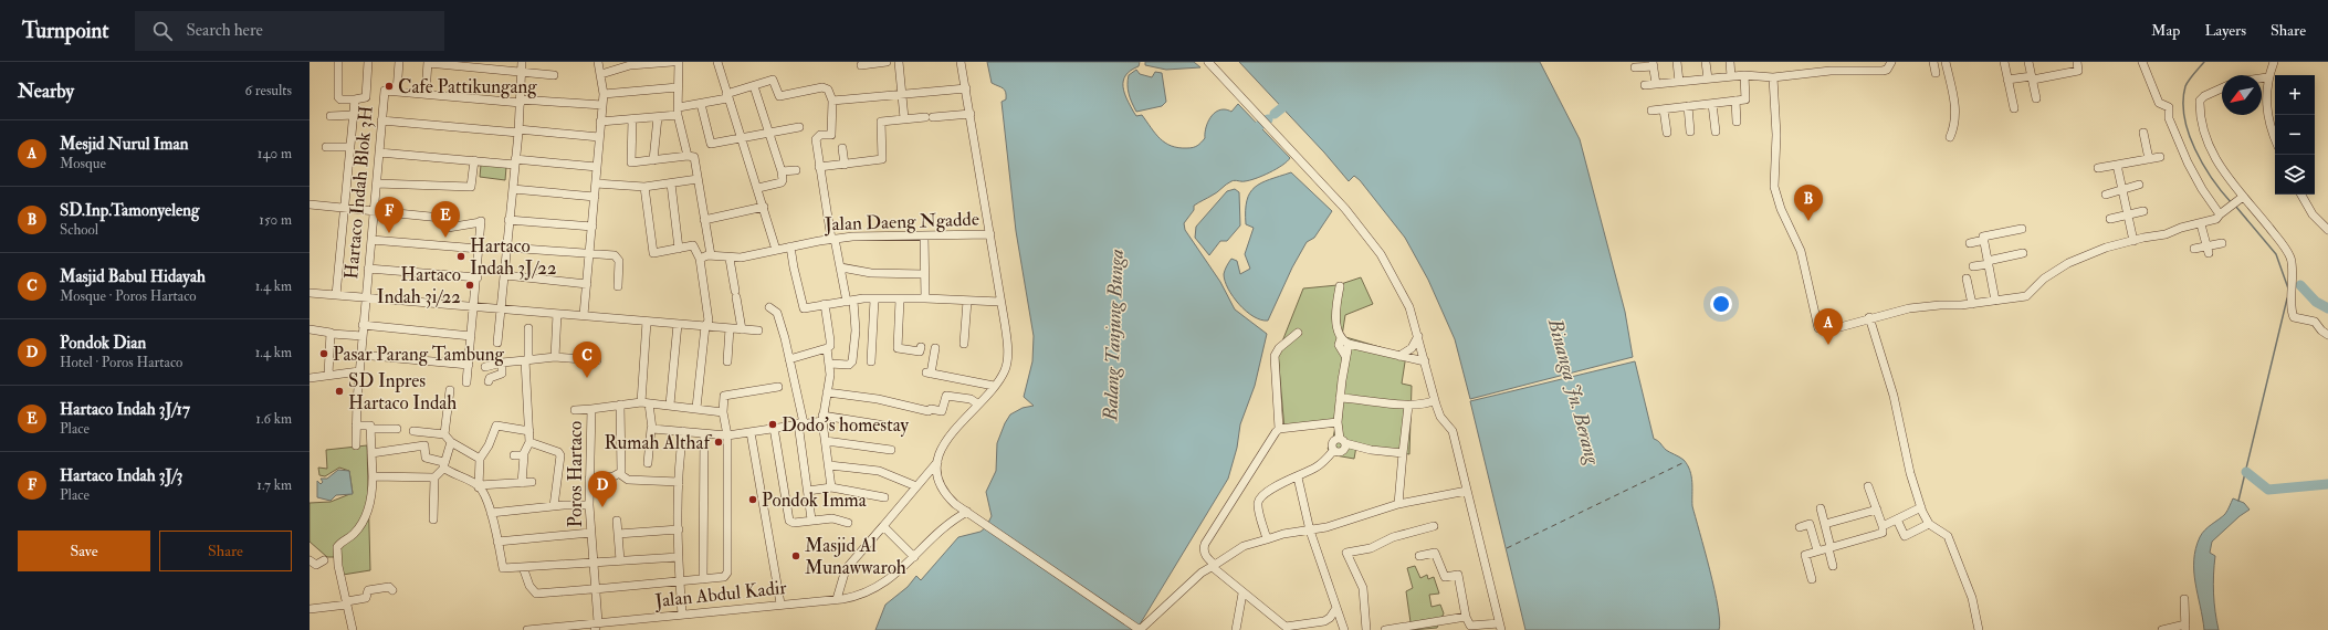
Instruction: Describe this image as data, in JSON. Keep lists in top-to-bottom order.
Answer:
{
  "streets": {
    "street": [
      "Hartaco Indah Blok 3H",
      "Jalan Daeng Ngadde",
      "Poros Hartaco",
      "Jalan Abdul Kadir"
    ]
  },
  "crossings": [
    ["Poros Hartaco", "Jalan Abdul Kadir"]
  ],
  "water": ["Balang Tanjung Bunga", "Binanga Jn. Berang"],
  "places": [
    "Cafe Pattikungang",
    "Hartaco Indah 3J/22",
    "Hartaco Indah 3i/22",
    "Pasar Parang Tambung",
    "SD Inpres Hartaco Indah",
    "Dodo's homestay",
    "Rumah Althaf",
    "Pondok Imma",
    "Masjid Al Munawwaroh"
  ],
  "north": "bottom left",
  "page": {
    "header": "Turnpoint",
    "search": "Search here",
    "nav": ["Map", "Layers", "Share"],
    "heading": ["Nearby", "6 results"],
    "map_buttons": ["+", "−"],
    "list": [
      {
        "mark": "A",
        "name": "Mesjid Nurul Iman",
        "note": "Mosque",
        "value": "140 m"
      },
      {
        "mark": "B",
        "name": "SD.Inp.Tamonyeleng",
        "note": "School",
        "value": "150 m"
      },
      {
        "mark": "C",
        "name": "Masjid Babul Hidayah",
        "note": "Mosque · Poros Hartaco",
        "value": "1.4 km"
      },
      {
        "mark": "D",
        "name": "Pondok Dian",
        "note": "Hotel · Poros Hartaco",
        "value": "1.4 km"
      },
      {
        "mark": "E",
        "name": "Hartaco Indah 3J/17",
        "note": "Place",
        "value": "1.6 km"
      },
      {
        "mark": "F",
        "name": "Hartaco Indah 3J/3",
        "note": "Place",
        "value": "1.7 km"
      }
    ],
    "pins": [
      "B",
      "F",
      "E",
      "A",
      "C",
      "D"
    ],
    "buttons": ["Save", "Share"]
  }
}
